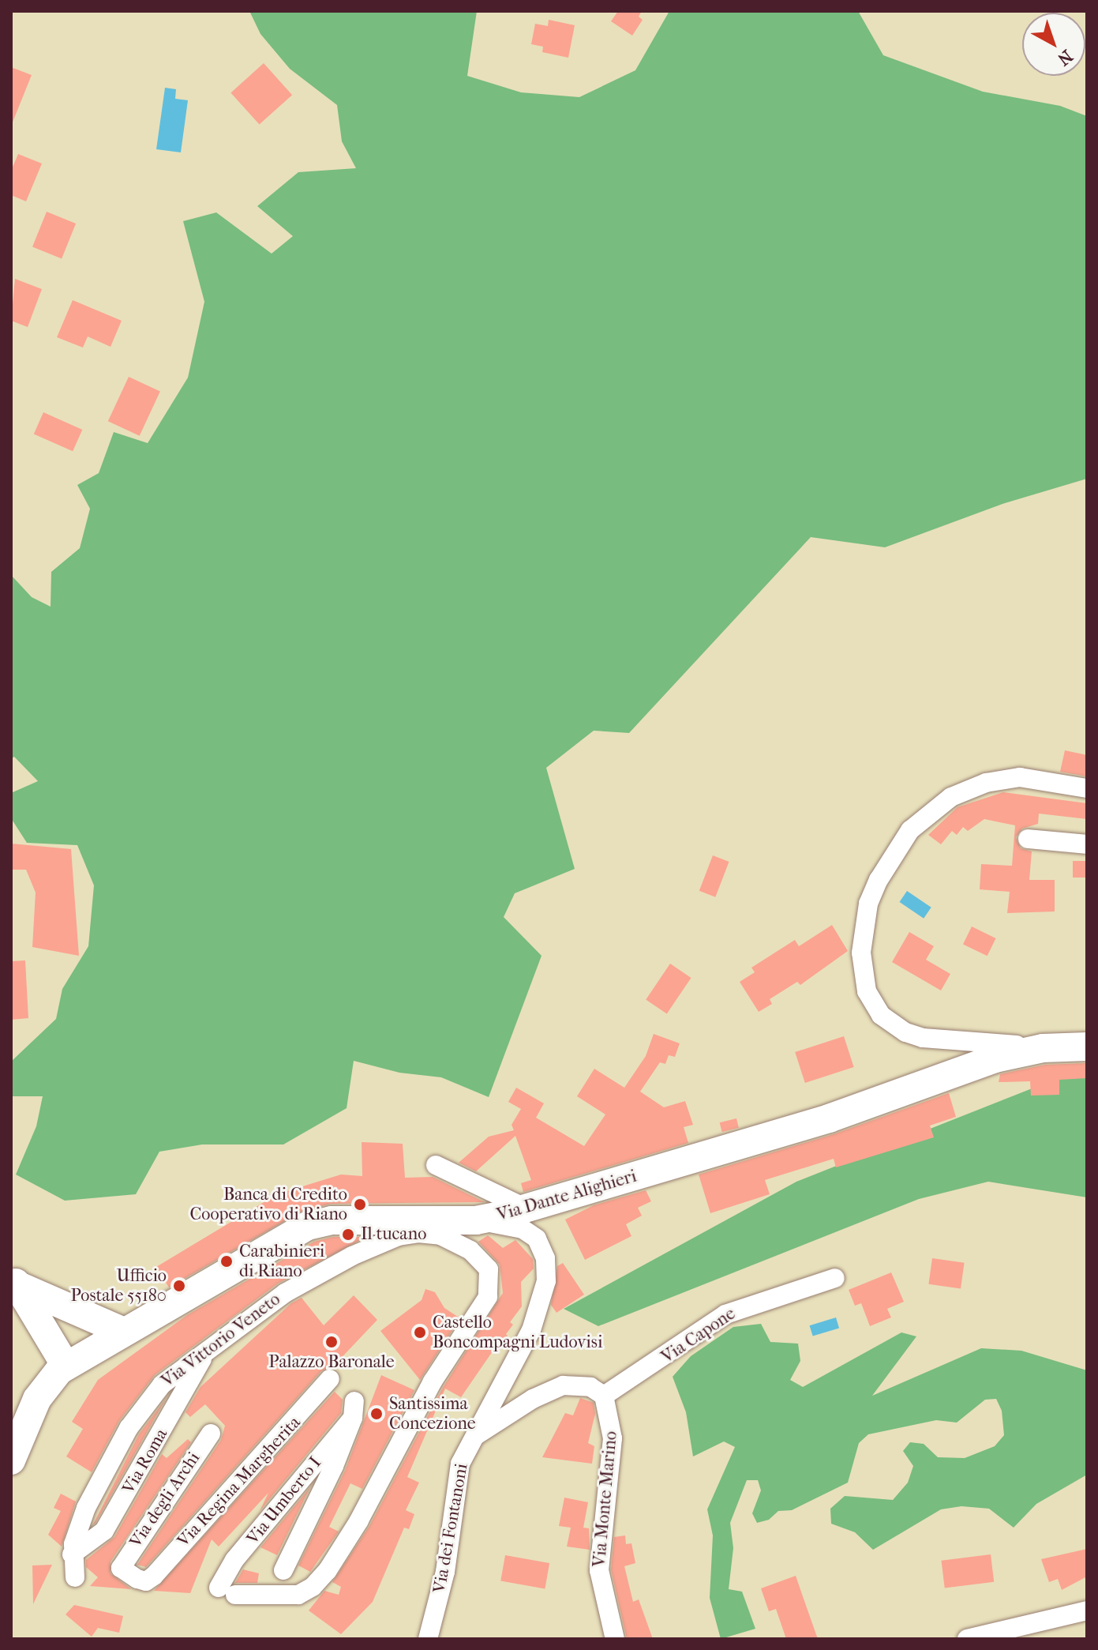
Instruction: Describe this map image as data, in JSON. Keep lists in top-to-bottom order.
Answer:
{
  "streets": {
    "main road": ["Via Dante Alighieri"],
    "street": [
      "Via Capone",
      "Via Vittorio Veneto",
      "Via Roma",
      "Via Regina Margherita",
      "Via Monte Marino",
      "Via degli Archi",
      "Via Umberto I",
      "Via dei Fontanoni"
    ]
  },
  "crossings": [
    ["Via Dante Alighieri", "Via Vittorio Veneto"],
    ["Via Dante Alighieri", "Via Umberto I"],
    ["Via Dante Alighieri", "Via dei Fontanoni"],
    ["Via Capone", "Via Monte Marino"],
    ["Via Vittorio Veneto", "Via Roma"],
    ["Via Vittorio Veneto", "Via Umberto I"],
    ["Via Regina Margherita", "Via degli Archi"]
  ],
  "places": [
    "Banca di Credito Cooperativo di Riano",
    "Il tucano",
    "Carabinieri di Riano",
    "Ufficio Postale 55180",
    "Castello Boncompagni Ludovisi",
    "Palazzo Baronale",
    "Santissima Concezione"
  ],
  "north": "bottom right"
}
